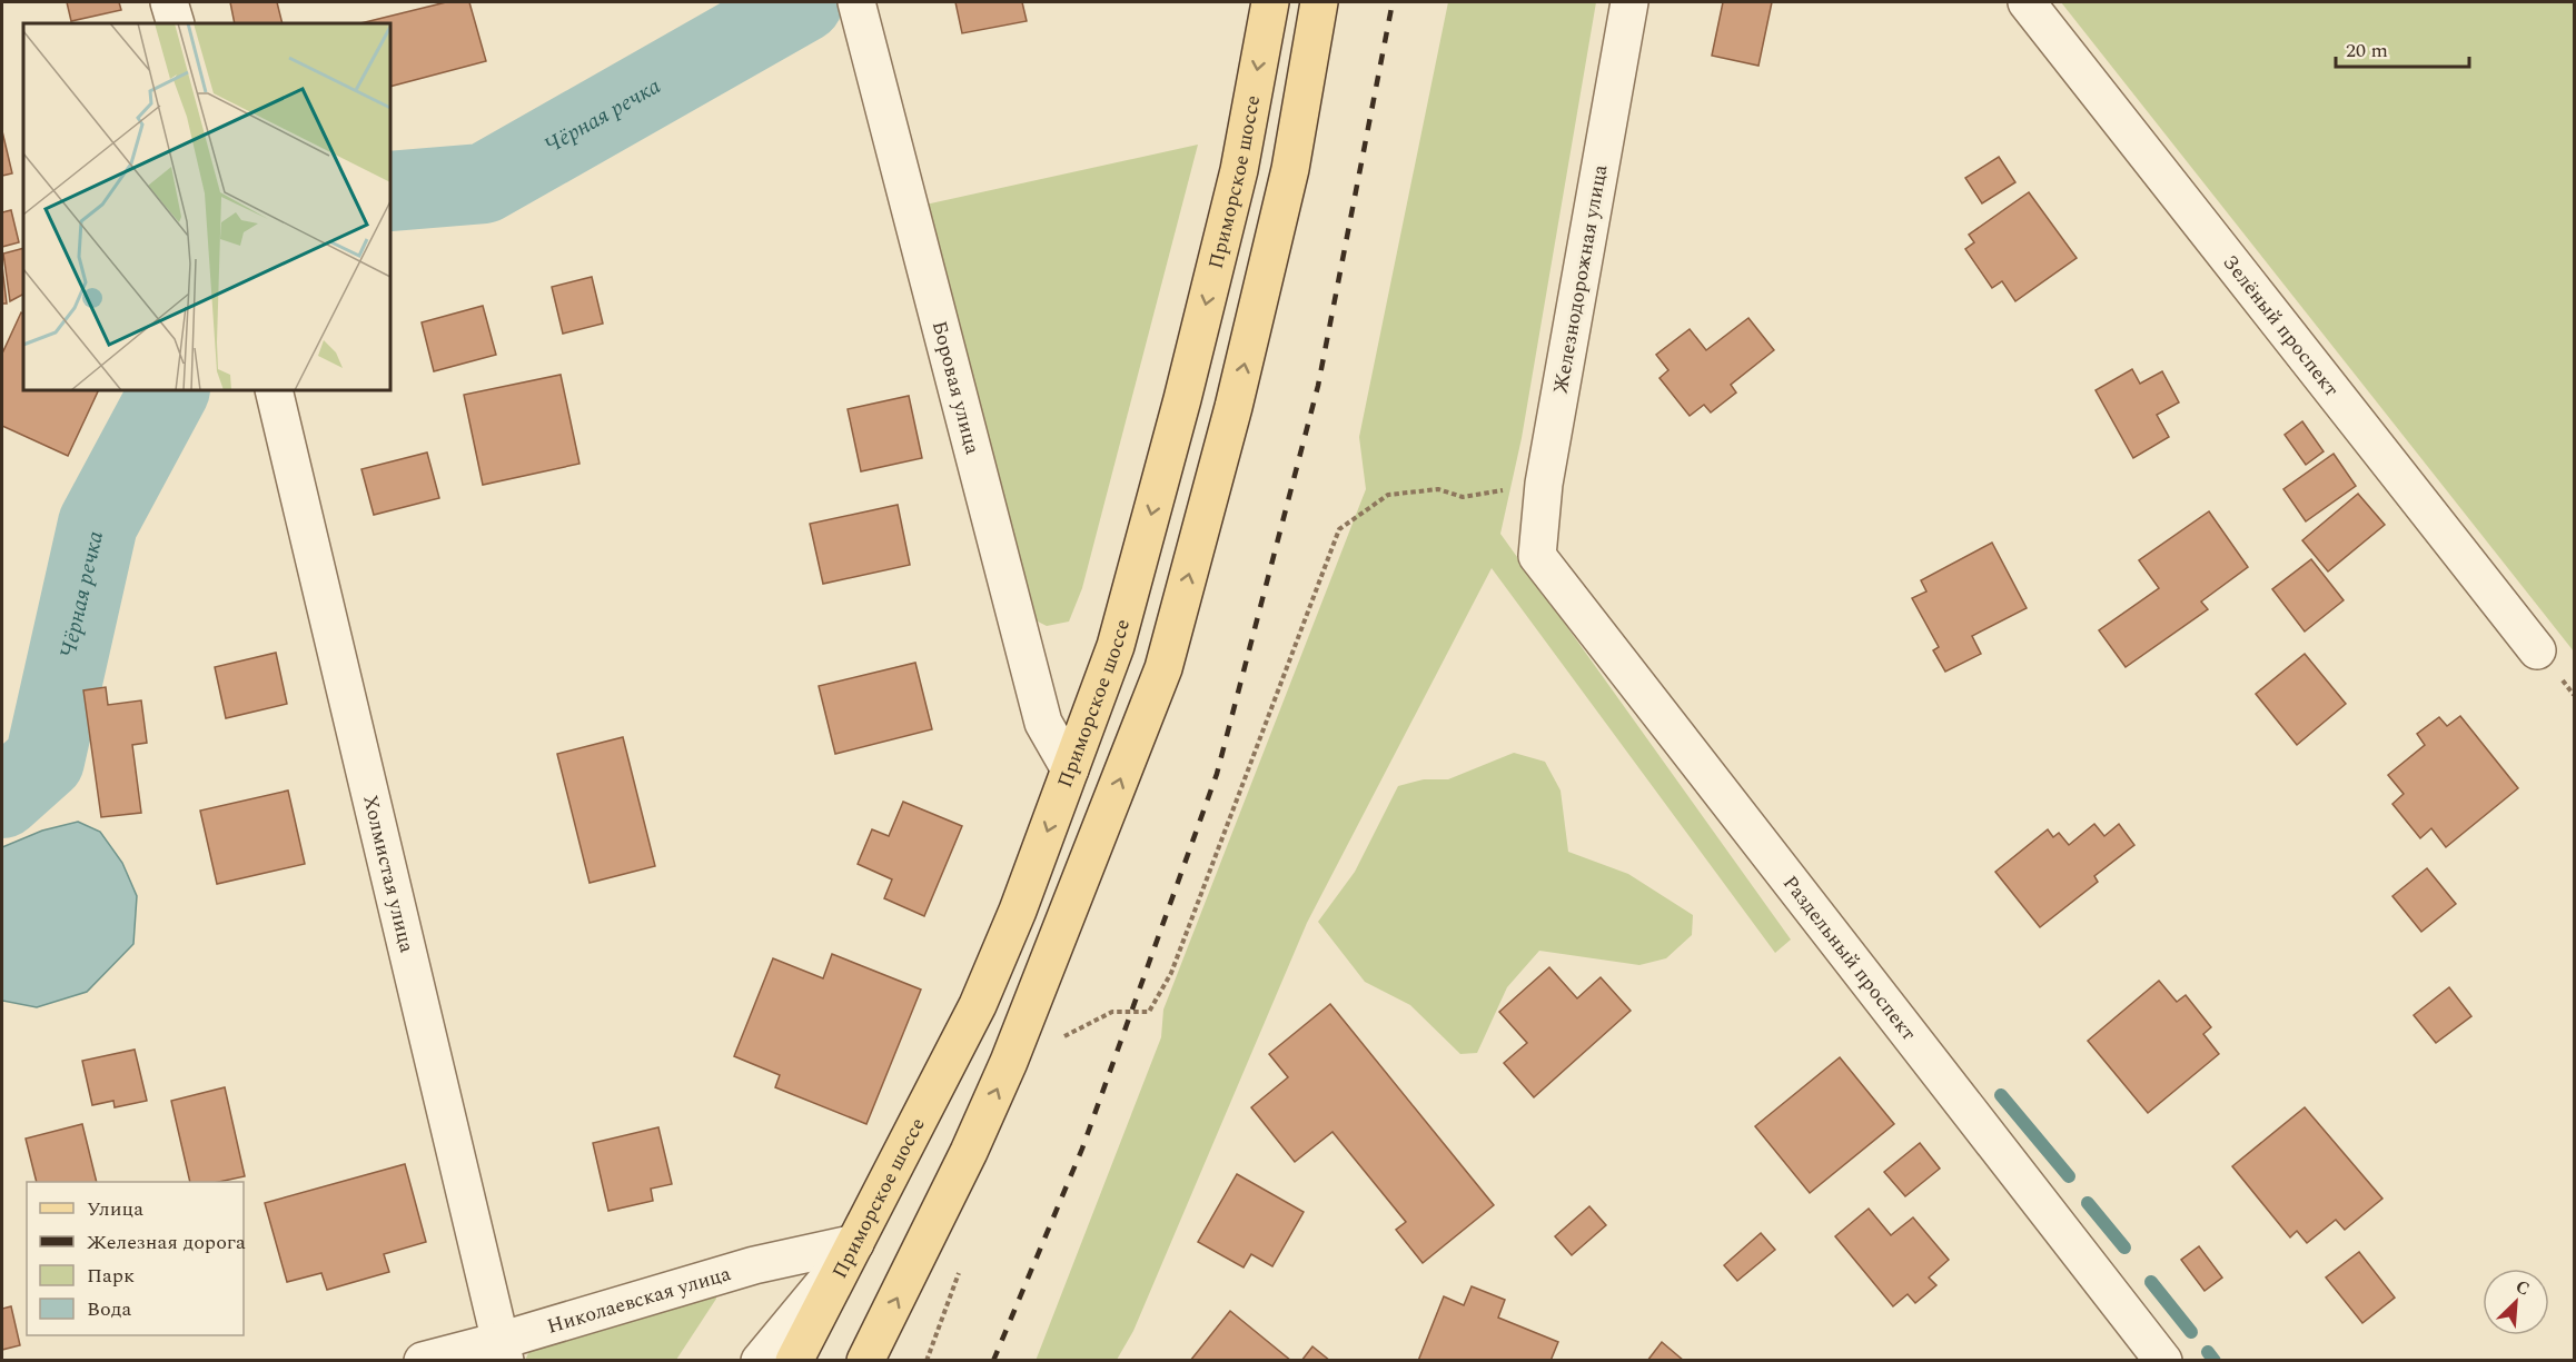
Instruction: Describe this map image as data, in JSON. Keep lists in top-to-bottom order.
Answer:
{
  "streets": {
    "main road": ["Приморское шоссе"],
    "street": [
      "Железнодорожная улица",
      "Зелёный проспект",
      "Боровая улица",
      "Холмистая улица",
      "Раздельный проспект",
      "Николаевская улица"
    ]
  },
  "crossings": [
    ["Приморское шоссе", "Боровая улица"],
    ["Приморское шоссе", "Николаевская улица"],
    ["Железнодорожная улица", "Раздельный проспект"],
    ["Холмистая улица", "Николаевская улица"]
  ],
  "water": ["Чёрная речка"],
  "legend": [
    "Улица",
    "Железная дорога",
    "Парк",
    "Вода"
  ],
  "scale_bar": "20 m",
  "north": "top right"
}
